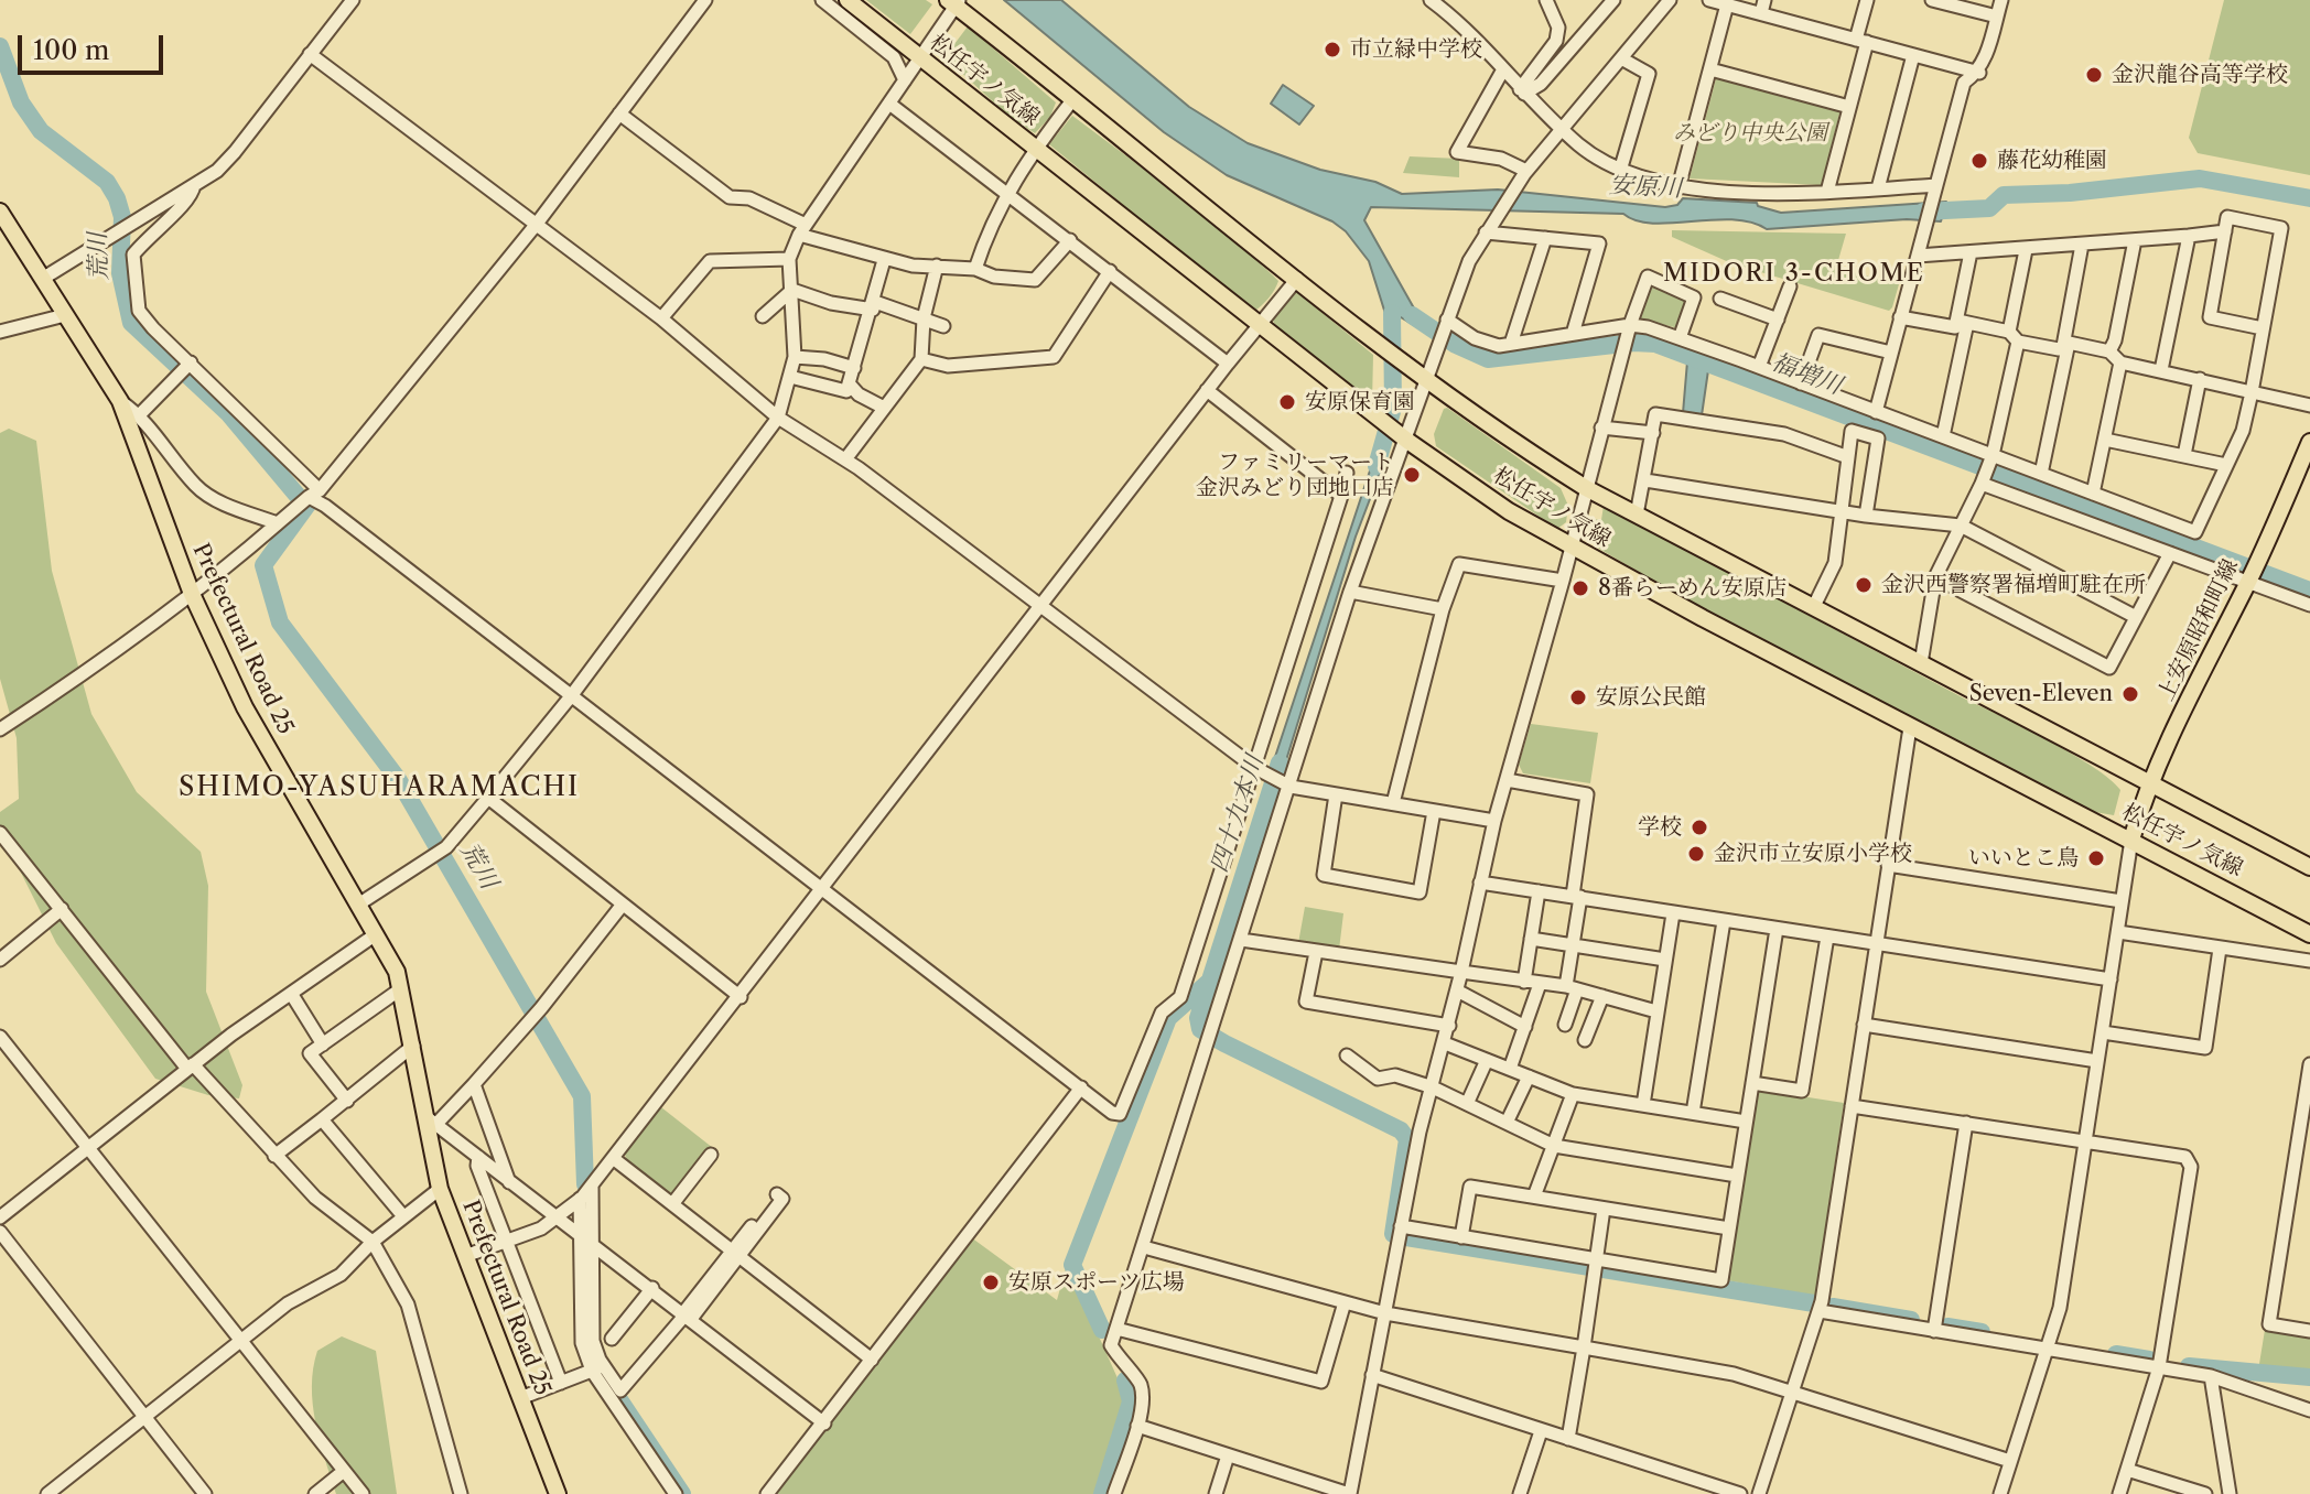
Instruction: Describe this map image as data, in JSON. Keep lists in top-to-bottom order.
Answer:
{
  "streets": {
    "main road": ["松任宇ノ気線", "上安原昭和町線", "Prefectural Road 25"]
  },
  "crossings": [
    ["松任宇ノ気線", "上安原昭和町線"]
  ],
  "districts": ["MIDORI 3-CHOME", "SHIMO-YASUHARAMACHI"],
  "water": [
    "安原川",
    "荒川",
    "福増川",
    "四十九本川"
  ],
  "parks": ["みどり中央公園"],
  "places": [
    "市立緑中学校",
    "金沢龍谷高等学校",
    "藤花幼稚園",
    "安原保育園",
    "ファミリーマート 金沢みどり団地口店",
    "金沢西警察署福増町駐在所",
    "8番らーめん安原店",
    "Seven-Eleven",
    "安原公民館",
    "学校",
    "金沢市立安原小学校",
    "いいとこ鳥",
    "安原スポーツ広場"
  ],
  "scale_bar": "100 m"
}
